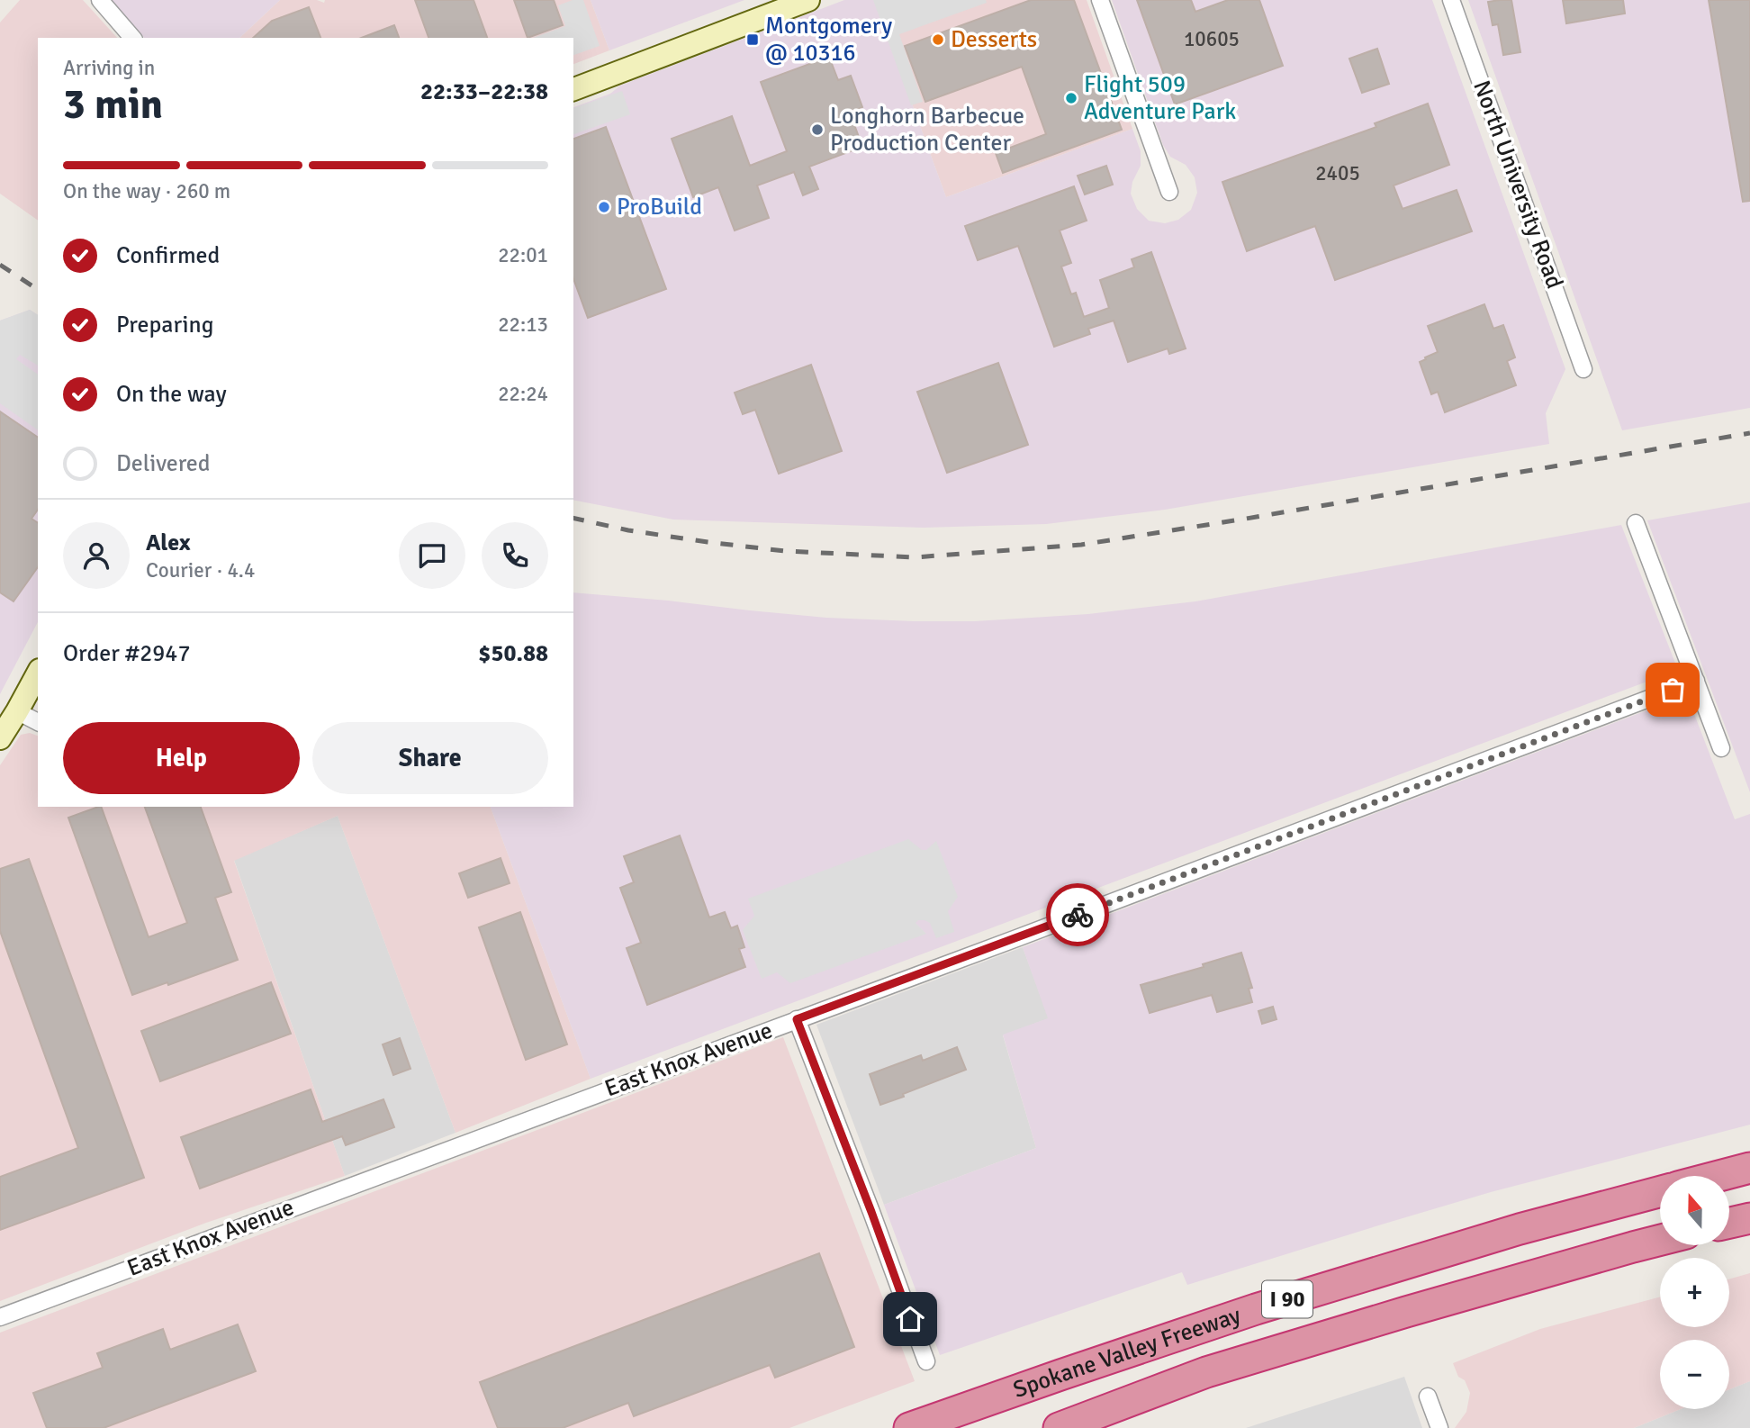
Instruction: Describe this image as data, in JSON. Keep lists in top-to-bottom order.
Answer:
{
  "streets": {
    "highway": ["I 90", "Spokane Valley Freeway"],
    "street": ["North University Road", "East Knox Avenue"]
  },
  "places": {
    "transit": ["Montgomery @ 10316"],
    "other": [
      "Desserts",
      "Flight 509 Adventure Park",
      "Longhorn Barbecue Production Center",
      "ProBuild"
    ]
  },
  "house_numbers": ["10605", "2405"],
  "north": "top",
  "page": {
    "heading": ["3 min", "Arriving in", "22:33–22:38"],
    "panel": [
      "Alex",
      "Courier · 4.4",
      "Order #2947",
      "$50.88"
    ],
    "bar": "On the way · 260 m",
    "list": [
      ["Confirmed", "22:01"],
      ["Preparing", "22:13"],
      ["On the way", "22:24"],
      "Delivered"
    ],
    "buttons": ["Help", "Share"],
    "map_buttons": ["+", "−"]
  }
}
